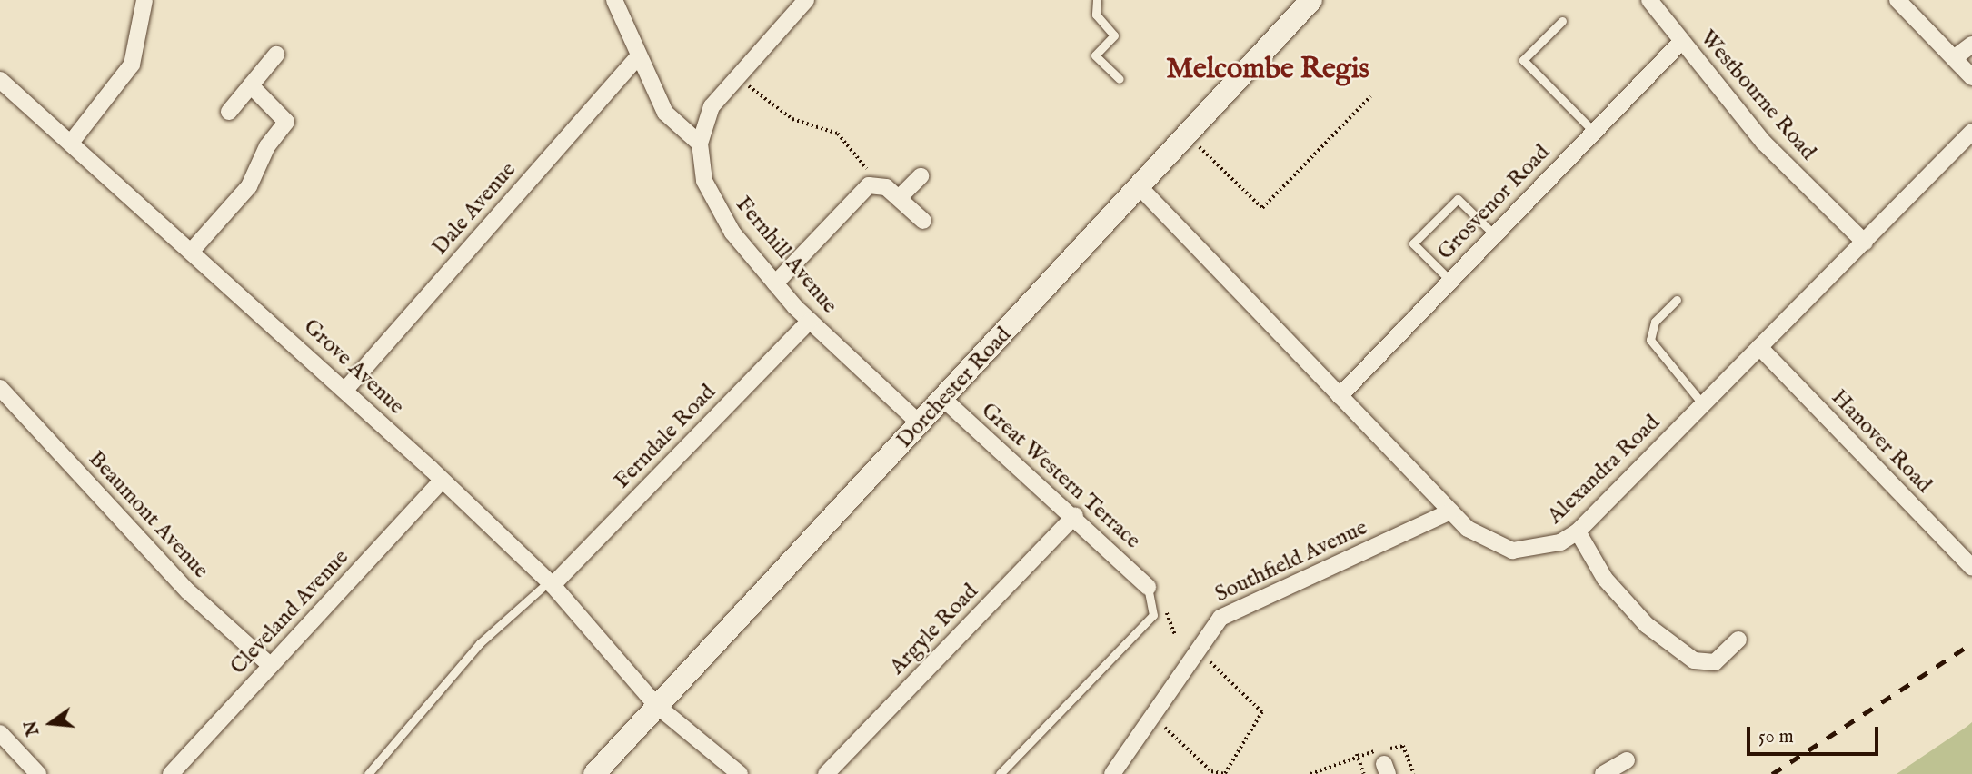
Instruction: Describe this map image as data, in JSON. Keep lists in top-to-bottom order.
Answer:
{
  "streets": {
    "main road": ["Dorchester Road"],
    "street": [
      "Westbourne Road",
      "Grosvenor Road",
      "Dale Avenue",
      "Fernhill Avenue",
      "Grove Avenue",
      "Ferndale Road",
      "Hanover Road",
      "Alexandra Road",
      "Great Western Terrace",
      "Beaumont Avenue",
      "Southfield Avenue",
      "Cleveland Avenue",
      "Argyle Road"
    ]
  },
  "crossings": [
    ["Westbourne Road", "Grosvenor Road"],
    ["Westbourne Road", "Alexandra Road"],
    ["Grosvenor Road", "Alexandra Road"],
    ["Dale Avenue", "Grove Avenue"],
    ["Fernhill Avenue", "Dorchester Road"],
    ["Fernhill Avenue", "Ferndale Road"],
    ["Grove Avenue", "Dorchester Road"],
    ["Grove Avenue", "Ferndale Road"],
    ["Grove Avenue", "Cleveland Avenue"],
    ["Dorchester Road", "Alexandra Road"],
    ["Dorchester Road", "Great Western Terrace"],
    ["Hanover Road", "Alexandra Road"],
    ["Alexandra Road", "Southfield Avenue"],
    ["Great Western Terrace", "Argyle Road"],
    ["Beaumont Avenue", "Cleveland Avenue"]
  ],
  "districts": ["Melcombe Regis"],
  "scale_bar": "50 m",
  "north": "left"
}
